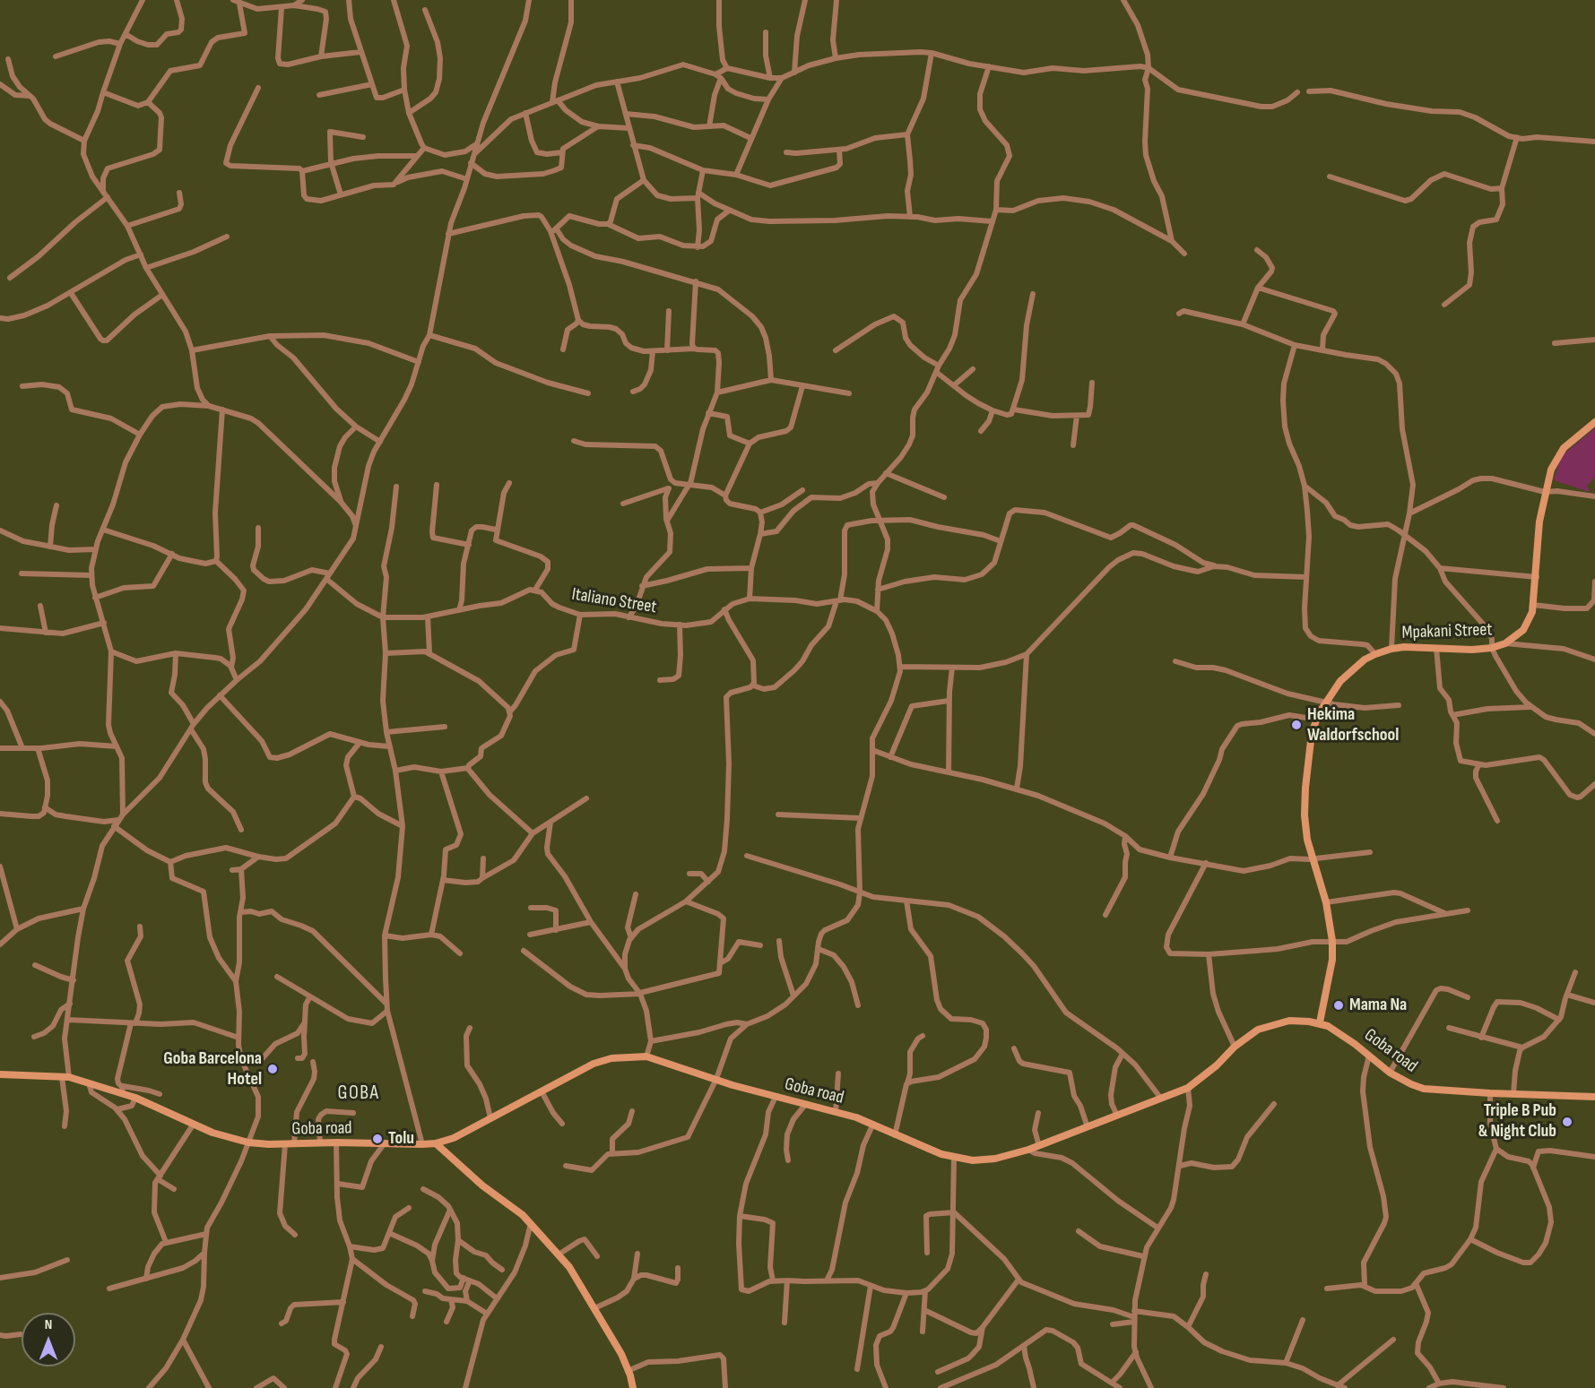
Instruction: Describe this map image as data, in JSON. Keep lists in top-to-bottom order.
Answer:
{
  "streets": {
    "street": ["Italiano Street", "Mpakani Street", "Goba road"]
  },
  "crossings": [
    ["Mpakani Street", "Goba road"]
  ],
  "districts": ["GOBA"],
  "places": [
    "Hekima Waldorfschool",
    "Mama Na",
    "Goba Barcelona Hotel",
    "Triple B Pub & Night Club",
    "Tolu"
  ],
  "north": "top"
}
